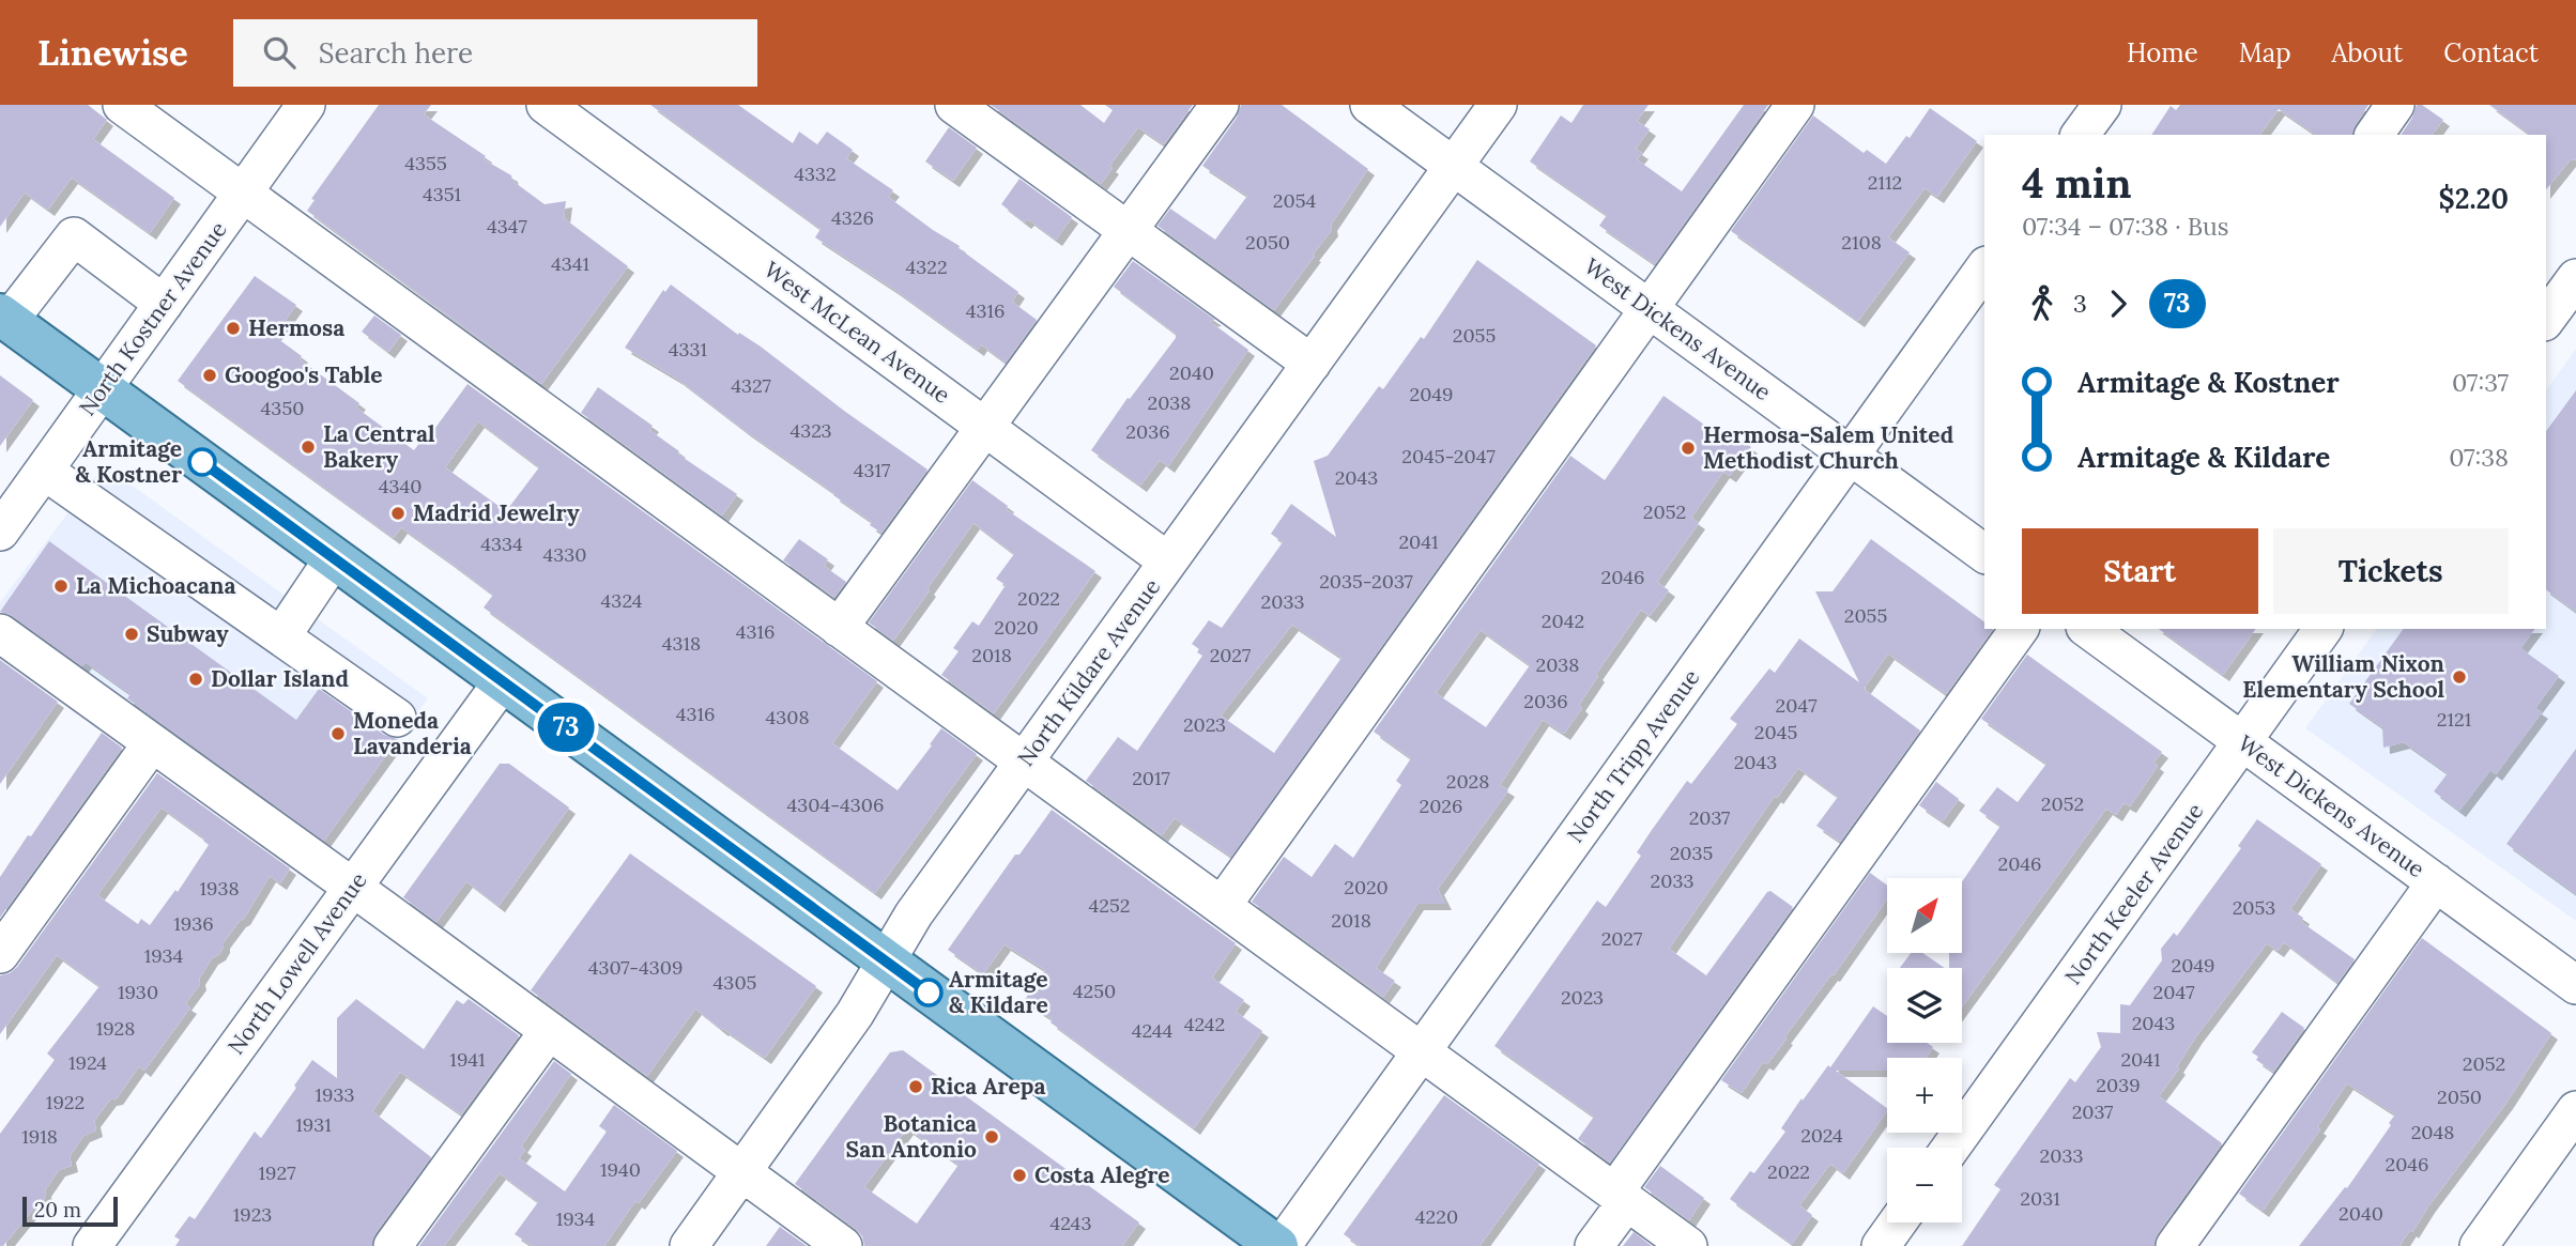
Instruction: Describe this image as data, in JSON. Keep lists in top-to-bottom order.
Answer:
{
  "streets": {
    "street": [
      "North Kostner Avenue",
      "West Dickens Avenue",
      "West McLean Avenue",
      "North Kildare Avenue",
      "North Tripp Avenue",
      "North Keeler Avenue",
      "North Lowell Avenue"
    ]
  },
  "crossings": [
    ["West Dickens Avenue", "North Kildare Avenue"],
    ["West Dickens Avenue", "North Tripp Avenue"],
    ["West Dickens Avenue", "North Keeler Avenue"],
    ["West McLean Avenue", "North Kildare Avenue"]
  ],
  "places": [
    "Hermosa",
    "Googoo's Table",
    "La Central Bakery",
    "Hermosa-Salem United Methodist Church",
    "Armitage & Kostner",
    "Madrid Jewelry",
    "La Michoacana",
    "Subway",
    "William Nixon Elementary School",
    "Dollar Island",
    "Moneda Lavanderia",
    "Armitage & Kildare",
    "Rica Arepa",
    "Botanica San Antonio",
    "Costa Alegre"
  ],
  "lines": ["bus line 73"],
  "house_numbers": [
    "4355",
    "4332",
    "2112",
    "4351",
    "2054",
    "4326",
    "4347",
    "2050",
    "2108",
    "4341",
    "4322",
    "4316",
    "2055",
    "4331",
    "2040",
    "4327",
    "2049",
    "2038",
    "4350",
    "4323",
    "2036",
    "2045-2047",
    "4317",
    "2043",
    "4340",
    "2052",
    "2041",
    "4334",
    "4330",
    "2046",
    "2035-2037",
    "2022",
    "4324",
    "2033",
    "2055",
    "2042",
    "2020",
    "4316",
    "4318",
    "2018",
    "2027",
    "2038",
    "2036",
    "2047",
    "4316",
    "4308",
    "2121",
    "2023",
    "2045",
    "2043",
    "2017",
    "2028",
    "2052",
    "4304-4306",
    "2026",
    "2037",
    "2035",
    "2046",
    "2033",
    "2020",
    "1938",
    "4252",
    "2053",
    "2018",
    "1936",
    "2027",
    "1934",
    "2049",
    "4307-4309",
    "4305",
    "4250",
    "1930",
    "2047",
    "2023",
    "2043",
    "4242",
    "1928",
    "4244",
    "1941",
    "2041",
    "1924",
    "2052",
    "2039",
    "1933",
    "2050",
    "1922",
    "2037",
    "1931",
    "2048",
    "2024",
    "1918",
    "2033",
    "2046",
    "1940",
    "2022",
    "1927",
    "2031",
    "2040",
    "1923",
    "4220",
    "1934",
    "4243"
  ],
  "scale_bar": "20 m",
  "north": "top right",
  "page": {
    "header": "Linewise",
    "search": "Search here",
    "nav": [
      "Home",
      "Map",
      "About",
      "Contact"
    ],
    "on_map": "73",
    "heading": ["4 min", "07:34 – 07:38 · Bus", "$2.20"],
    "legs": ["3", "73"],
    "list": [
      {
        "name": "Armitage & Kostner",
        "value": "07:37"
      },
      {
        "name": "Armitage & Kildare",
        "value": "07:38"
      }
    ],
    "buttons": ["Start", "Tickets"],
    "map_buttons": ["+", "−"],
    "scale": "20 m"
  }
}
